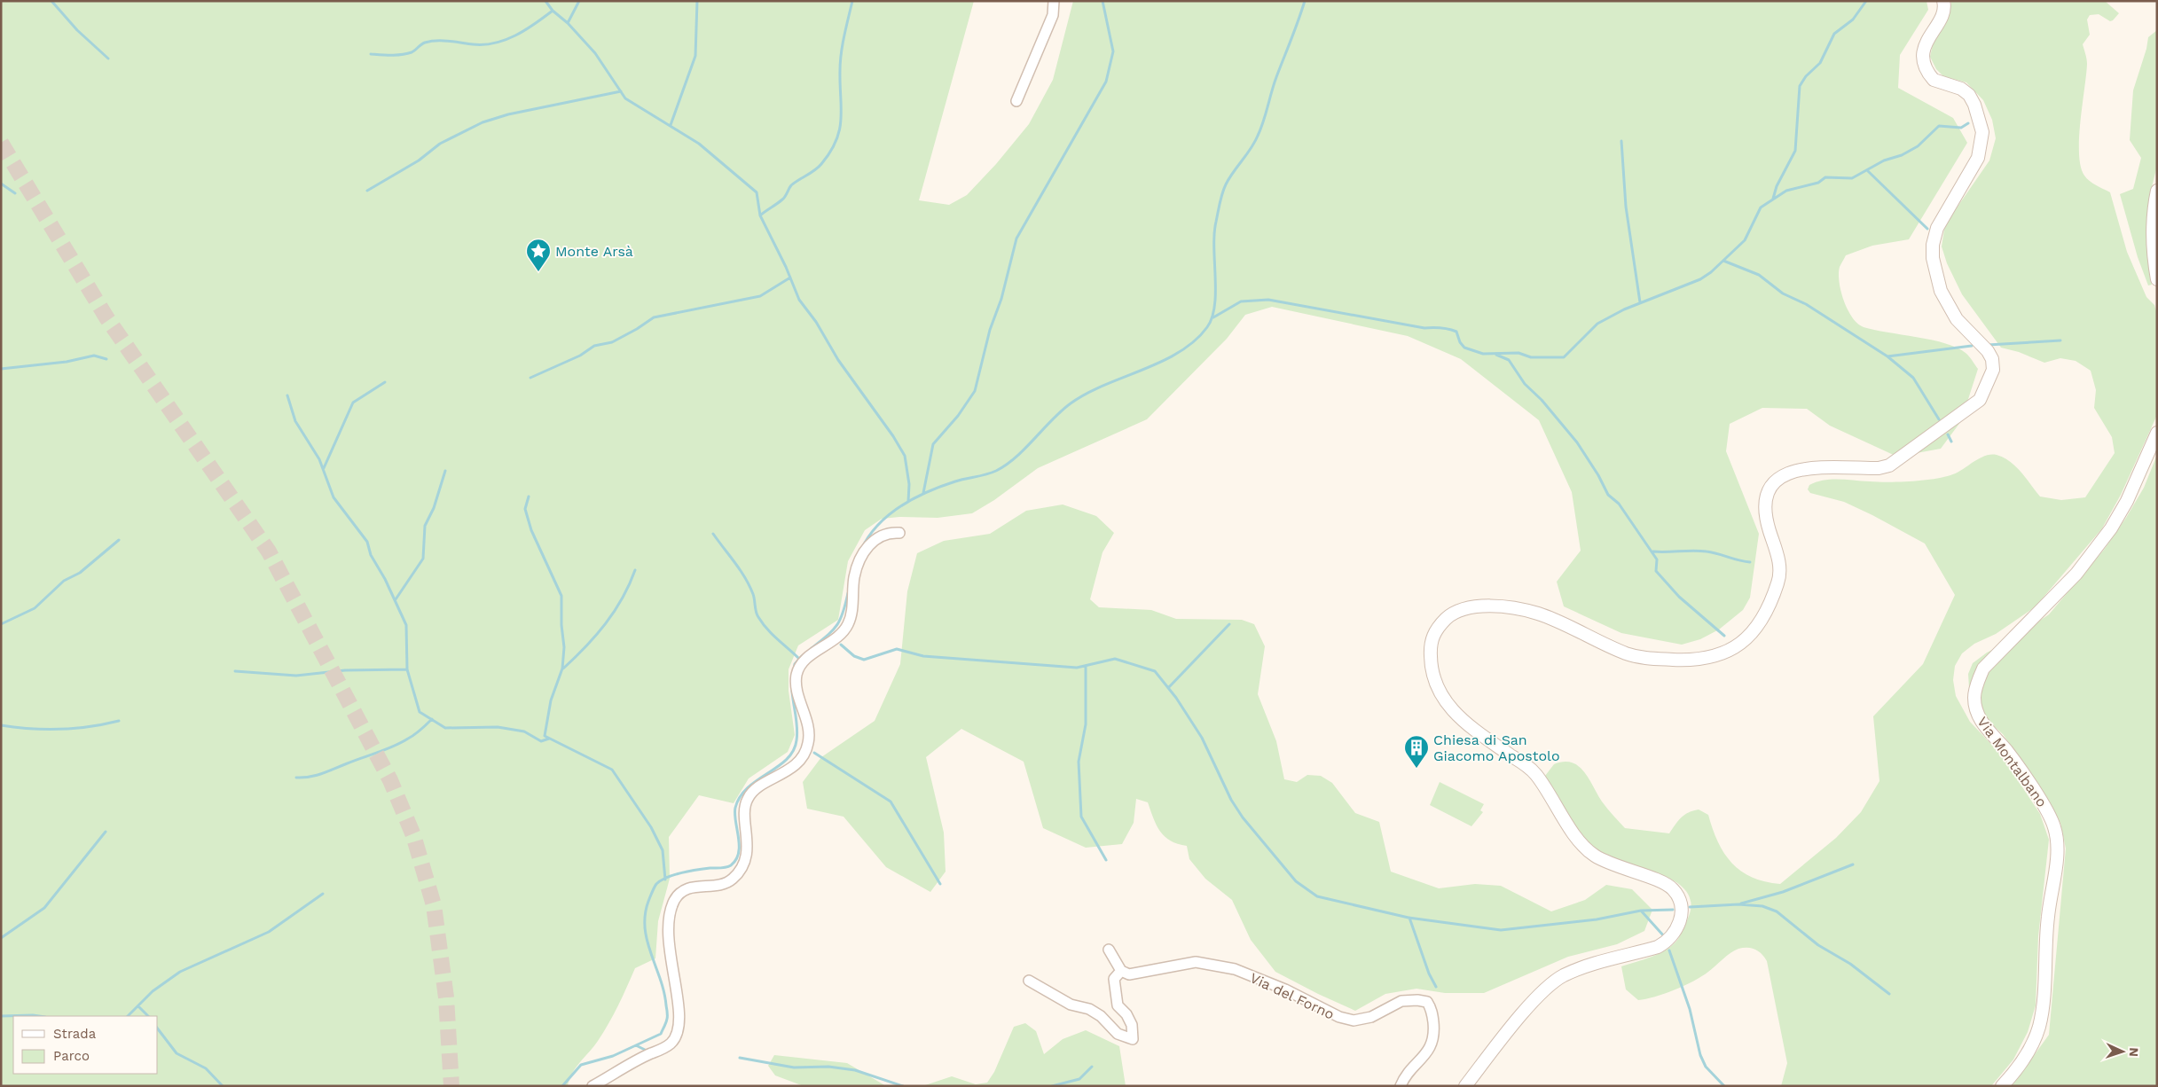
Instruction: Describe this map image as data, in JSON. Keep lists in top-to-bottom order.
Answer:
{
  "streets": {
    "street": ["Via Montalbano", "Via del Forno"]
  },
  "places": {
    "place": ["Monte Arsà"],
    "building": ["Chiesa di San Giacomo Apostolo"]
  },
  "legend": ["Strada", "Parco"],
  "north": "right"
}
